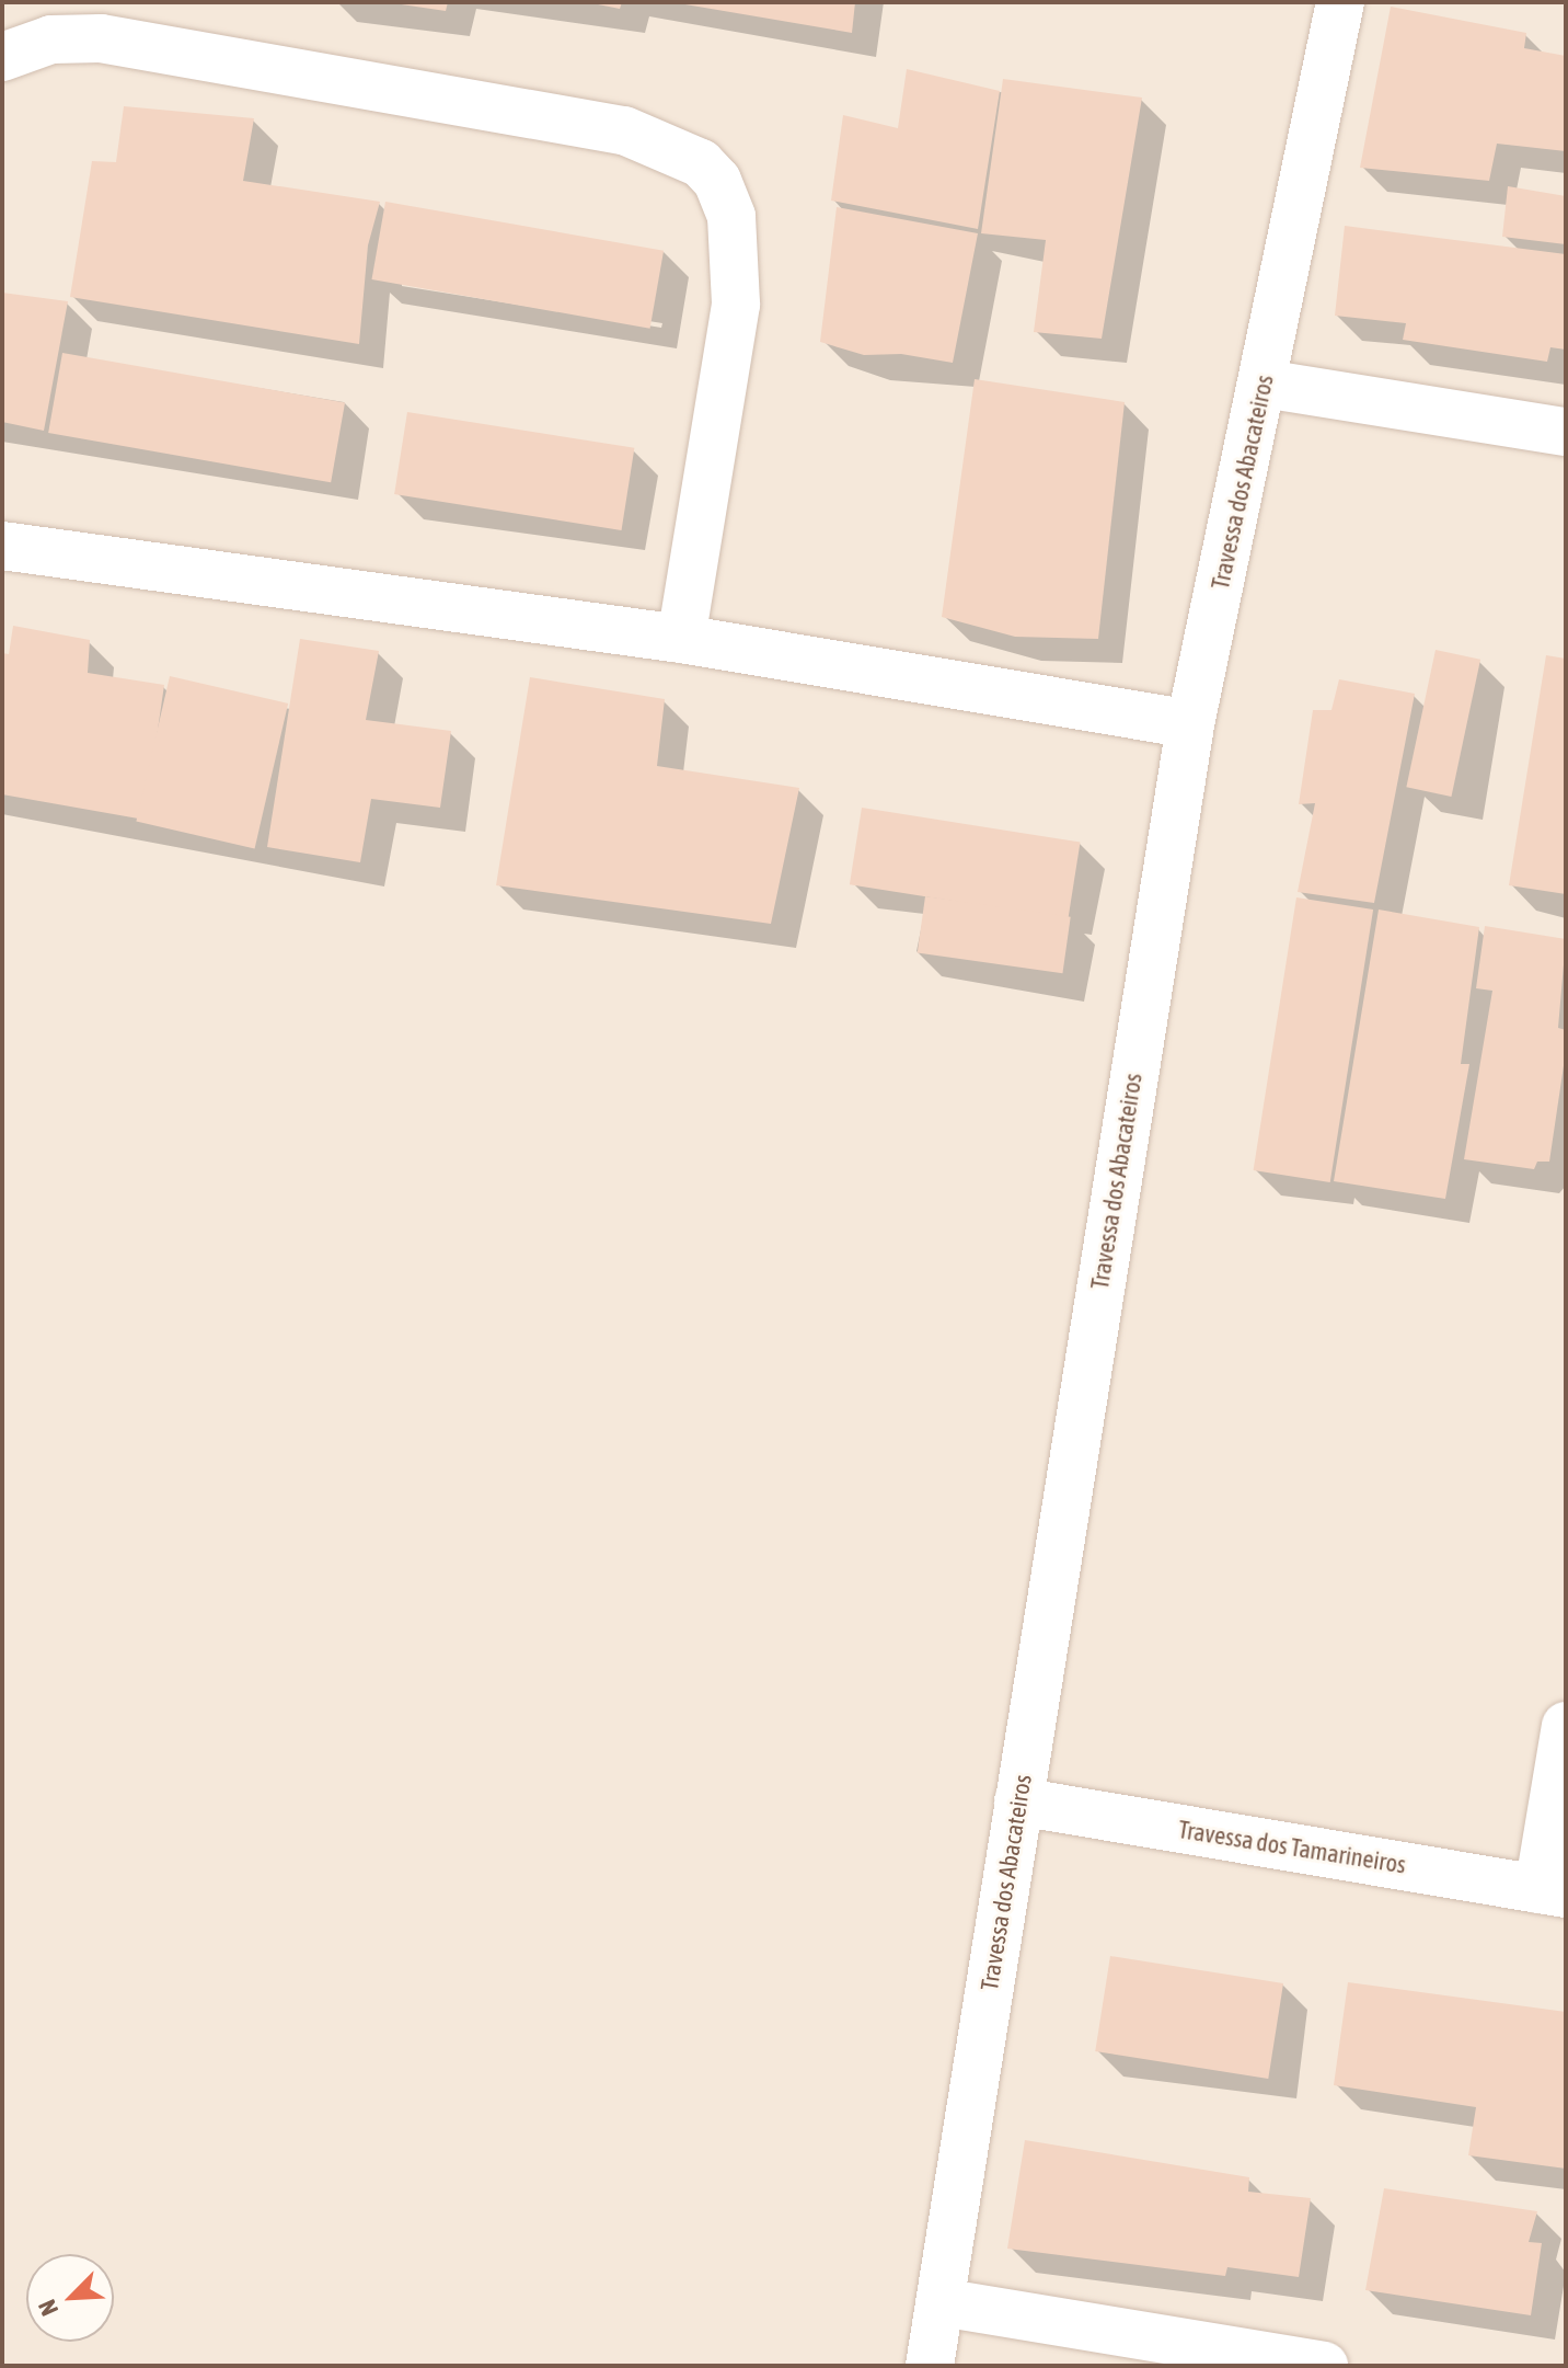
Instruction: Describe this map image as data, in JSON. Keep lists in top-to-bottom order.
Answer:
{
  "streets": {
    "street": ["Travessa dos Abacateiros", "Travessa dos Tamarineiros"]
  },
  "crossings": [
    ["Travessa dos Abacateiros", "Travessa dos Tamarineiros"]
  ],
  "north": "bottom left"
}
